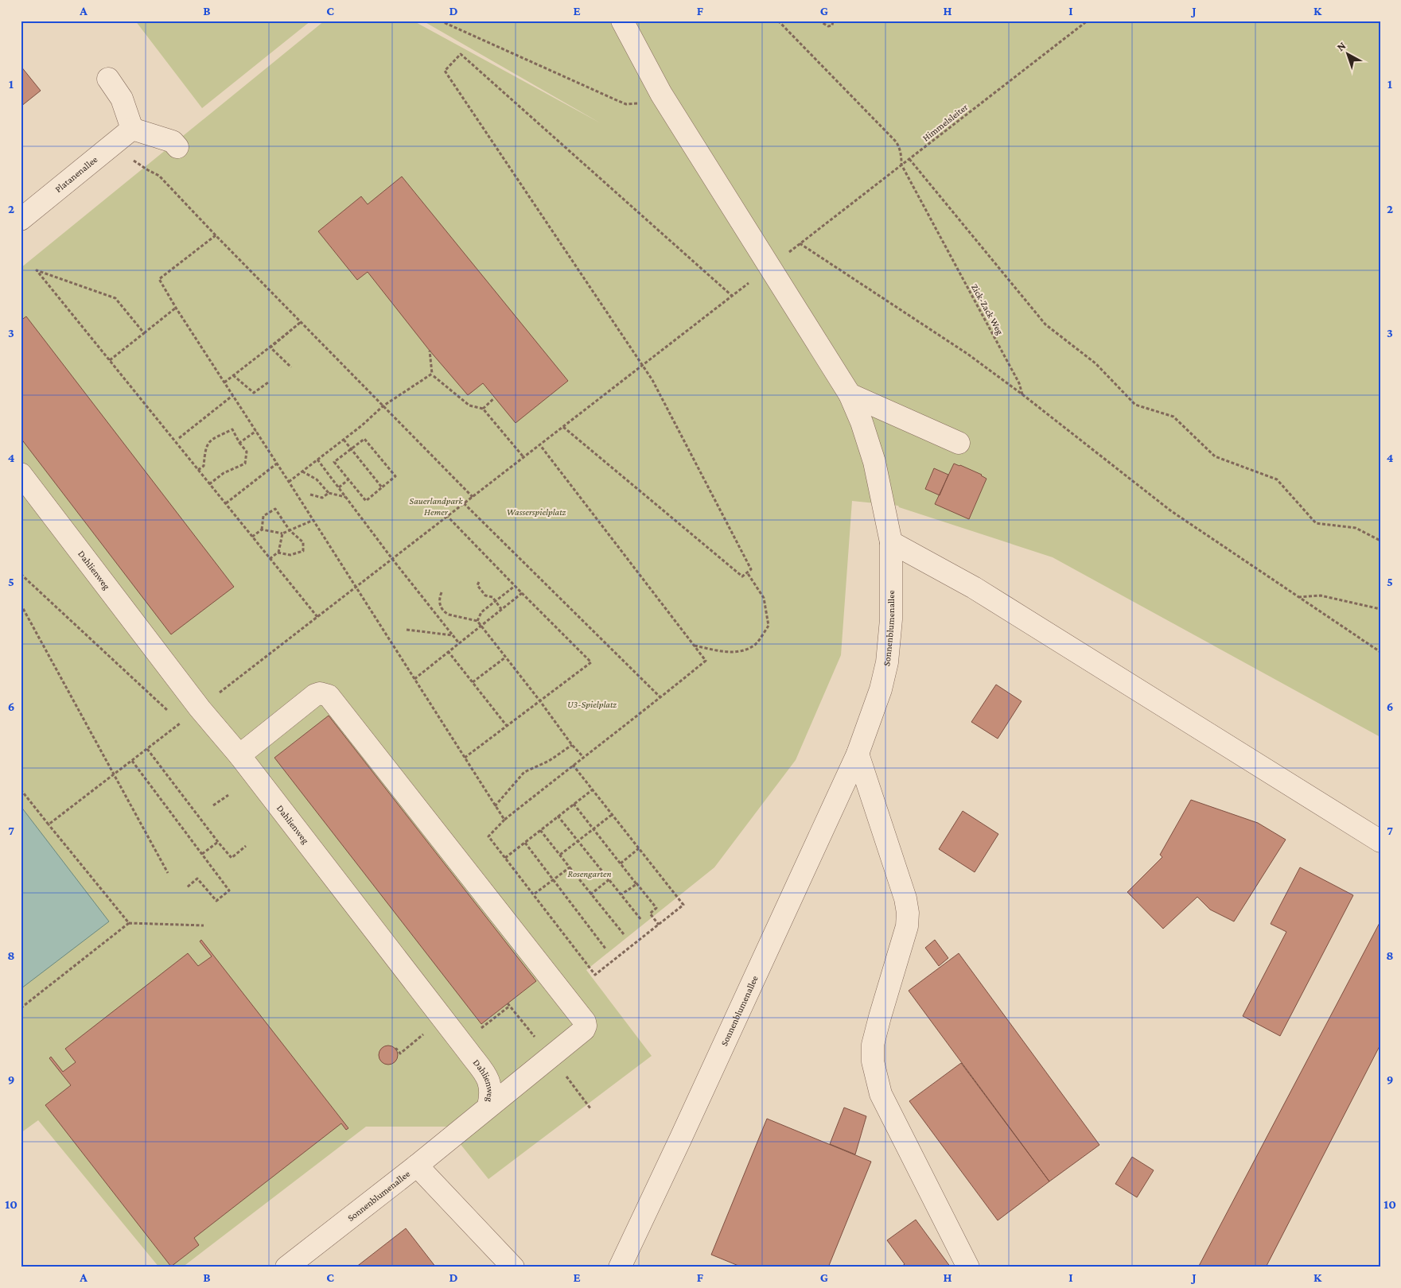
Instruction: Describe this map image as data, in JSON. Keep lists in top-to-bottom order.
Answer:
{
  "streets": {
    "street": ["Platanenallee", "Dahlienweg", "Sonnenblumenallee"],
    "path": ["Himmelsleiter", "Zick-Zack Weg"]
  },
  "crossings": [
    ["Himmelsleiter", "Zick-Zack Weg"],
    ["Dahlienweg", "Sonnenblumenallee"]
  ],
  "parks": [
    "Sauerlandpark Hemer",
    "Wasserspielplatz",
    "U3-Spielplatz",
    "Rosengarten"
  ],
  "north": "top left",
  "grid": {
    "columns": [
      "A",
      "B",
      "C",
      "D",
      "E",
      "F",
      "G",
      "H",
      "I",
      "J",
      "K"
    ],
    "rows": [
      "1",
      "2",
      "3",
      "4",
      "5",
      "6",
      "7",
      "8",
      "9",
      "10"
    ]
  }
}
